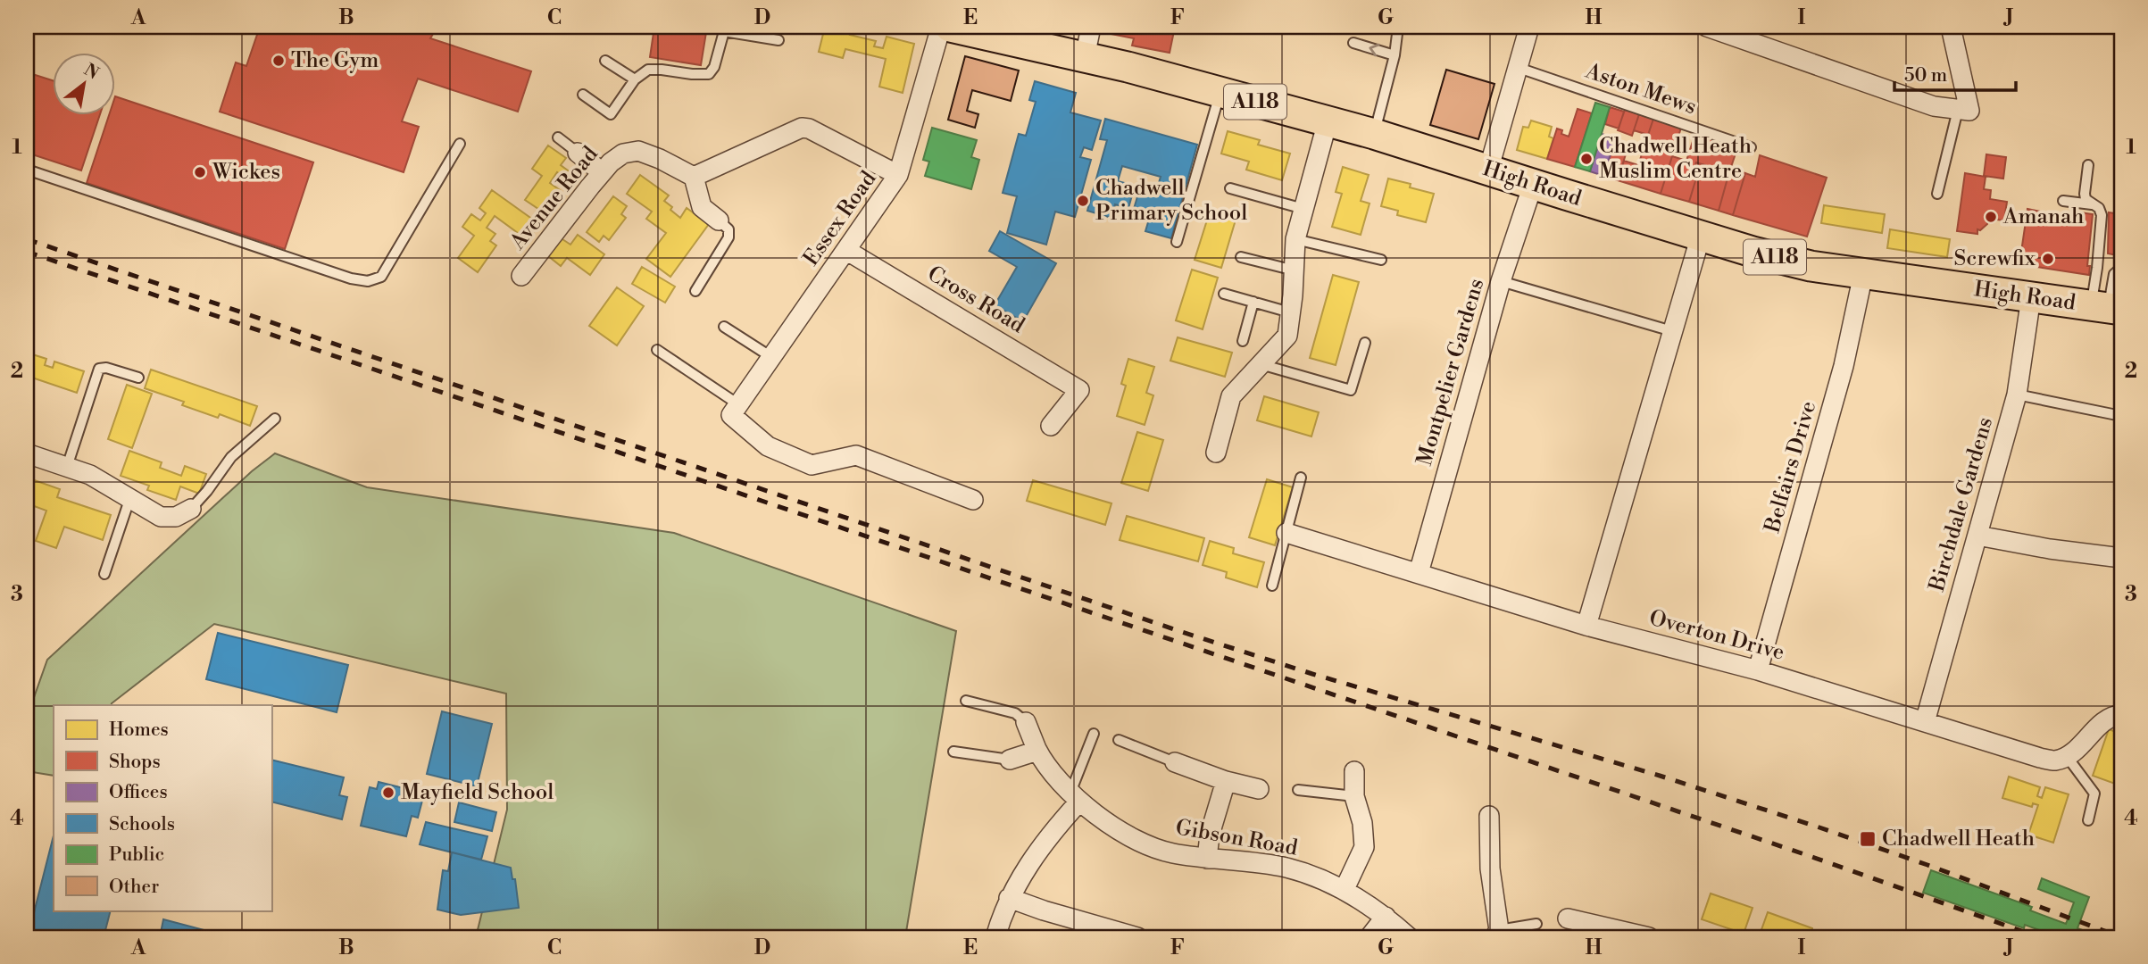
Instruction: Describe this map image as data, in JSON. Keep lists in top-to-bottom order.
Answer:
{
  "streets": {
    "main road": ["A118", "High Road"],
    "street": [
      "Avenue Road",
      "Essex Road",
      "Cross Road",
      "Montpelier Gardens",
      "Belfairs Drive",
      "Birchdale Gardens",
      "Overton Drive",
      "Gibson Road"
    ],
    "lane": ["Aston Mews"]
  },
  "crossings": [
    ["High Road", "Montpelier Gardens"],
    ["High Road", "Belfairs Drive"],
    ["High Road", "Birchdale Gardens"],
    ["Essex Road", "Cross Road"],
    ["Montpelier Gardens", "Overton Drive"],
    ["Belfairs Drive", "Overton Drive"],
    ["Birchdale Gardens", "Overton Drive"]
  ],
  "places": {
    "other": [
      "The Gym",
      "Chadwell Heath Muslim Centre",
      "Wickes",
      "Chadwell Primary School",
      "Amanah",
      "Screwfix",
      "Mayfield School"
    ],
    "transit": ["Chadwell Heath"]
  },
  "legend": [
    "Homes",
    "Shops",
    "Offices",
    "Schools",
    "Public",
    "Other"
  ],
  "scale_bar": "50 m",
  "north": "top right",
  "grid": {
    "columns": [
      "A",
      "B",
      "C",
      "D",
      "E",
      "F",
      "G",
      "H",
      "I",
      "J"
    ],
    "rows": [
      "1",
      "2",
      "3",
      "4"
    ]
  }
}
